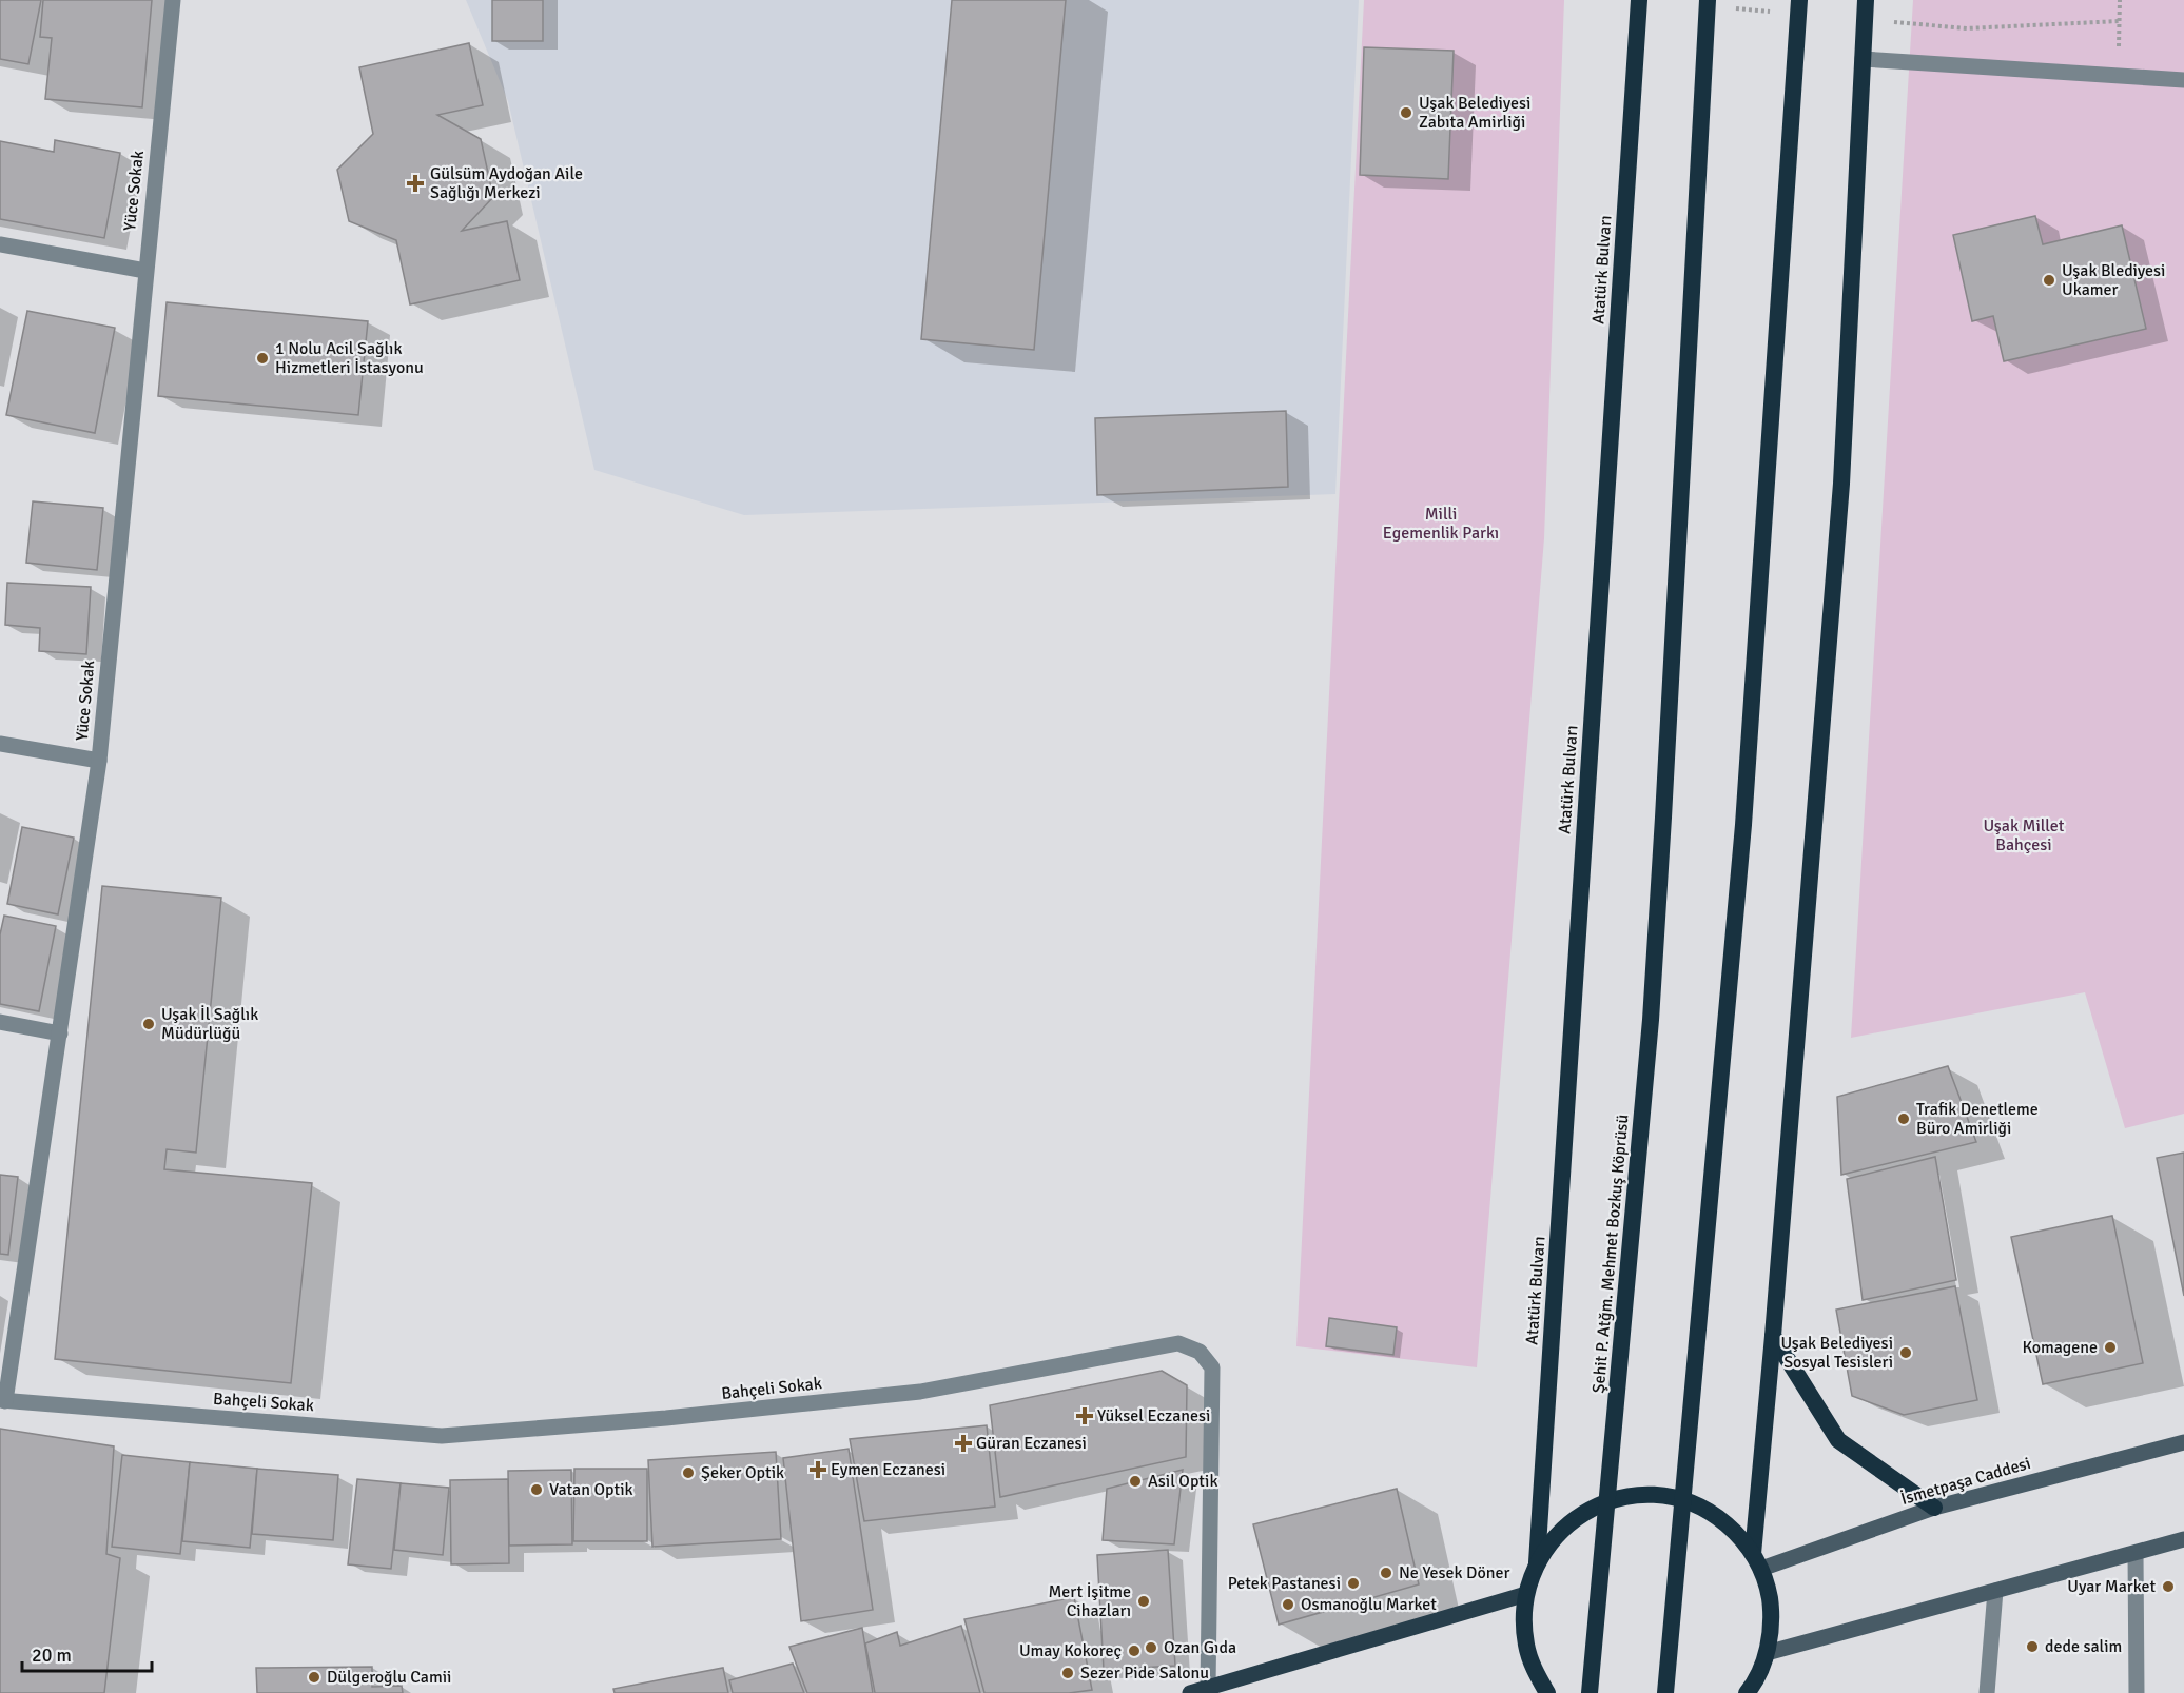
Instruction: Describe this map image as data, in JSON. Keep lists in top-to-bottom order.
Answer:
{
  "streets": {
    "highway": ["Atatürk Bulvarı", "Şehit P. Atğm. Mehmet Bozkuş Köprüsü"],
    "main road": ["İsmetpaşa Caddesi"],
    "street": ["Yüce Sokak", "Bahçeli Sokak"]
  },
  "crossings": [
    ["Yüce Sokak", "Bahçeli Sokak"]
  ],
  "parks": ["Milli Egemenlik Parkı", "Uşak Millet Bahçesi"],
  "places": {
    "other": [
      "Uşak Belediyesi Zabıta Amirliği",
      "Uşak Blediyesi Ukamer",
      "1 Nolu Acil Sağlık Hizmetleri İstasyonu",
      "Uşak İl Sağlık Müdürlüğü",
      "Trafik Denetleme Büro Amirliği",
      "Komagene",
      "Uşak Belediyesi Sosyal Tesisleri",
      "Şeker Optik",
      "Asil Optik",
      "Vatan Optik",
      "Ne Yesek Döner",
      "Petek Pastanesi",
      "Uyar Market",
      "Mert İşitme Cihazları",
      "Osmanoğlu Market",
      "dede salim",
      "Ozan Gıda",
      "Umay Kokoreç",
      "Sezer Pide Salonu",
      "Dülgeroğlu Camii"
    ],
    "health": [
      "Gülsüm Aydoğan Aile Sağlığı Merkezi",
      "Yüksel Eczanesi",
      "Güran Eczanesi",
      "Eymen Eczanesi"
    ]
  },
  "scale_bar": "20 m"
}
